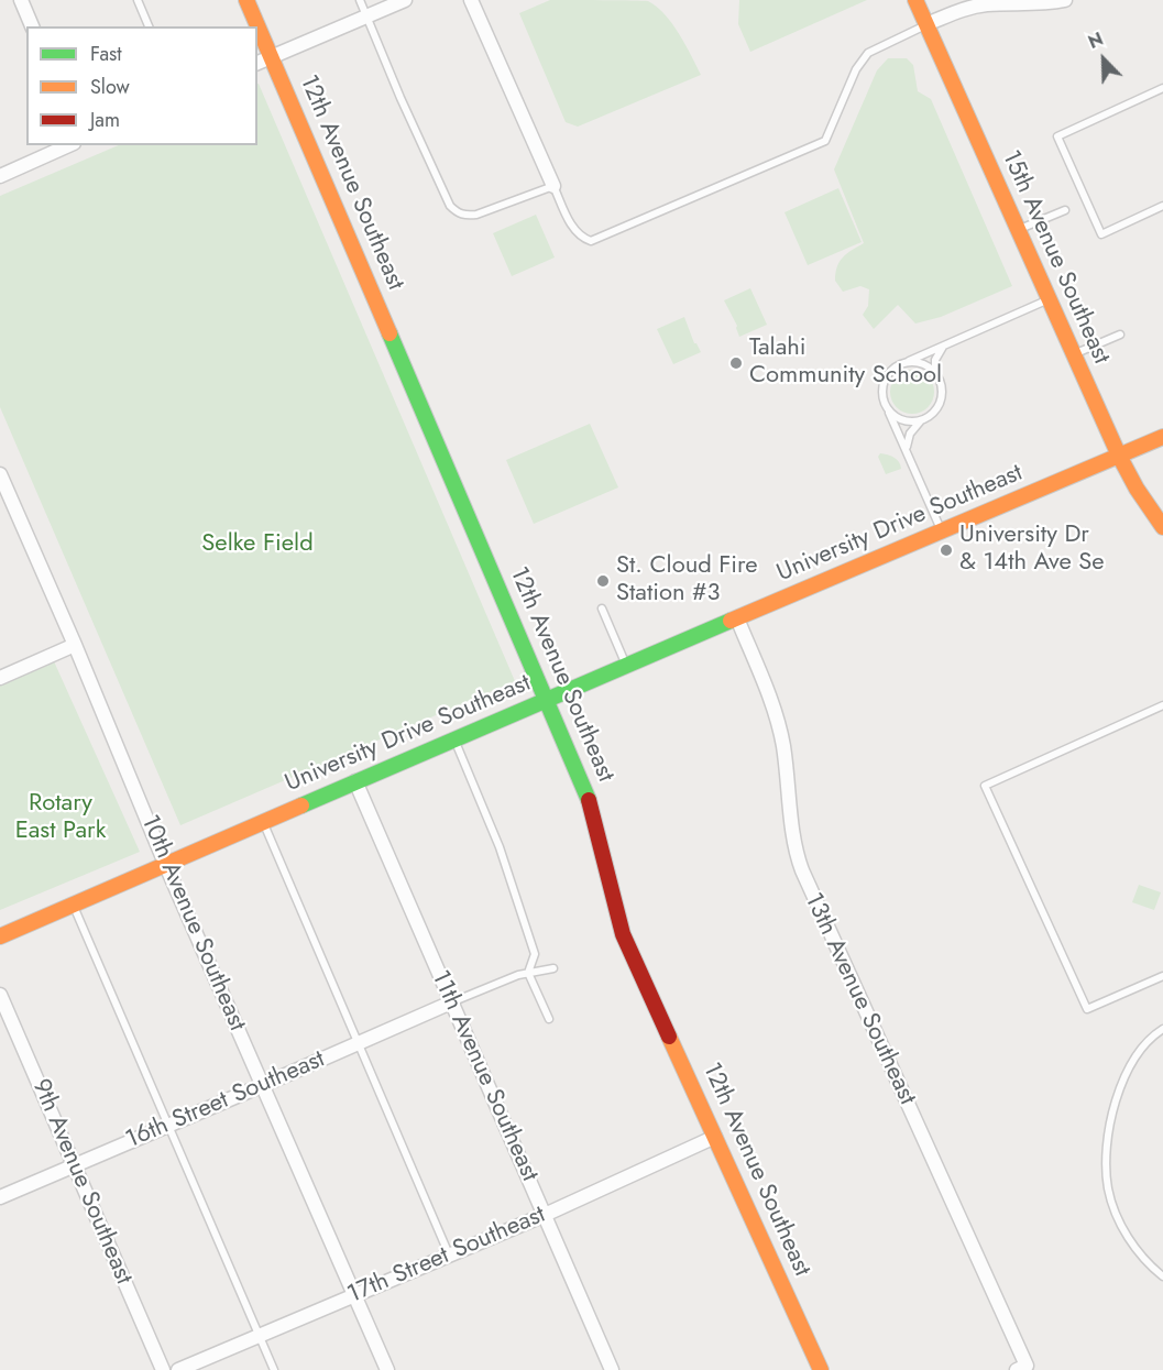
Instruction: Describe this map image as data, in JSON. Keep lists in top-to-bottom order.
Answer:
{
  "streets": {
    "street": [
      "12th Avenue Southeast",
      "15th Avenue Southeast",
      "University Drive Southeast",
      "10th Avenue Southeast",
      "13th Avenue Southeast",
      "11th Avenue Southeast",
      "16th Street Southeast",
      "9th Avenue Southeast",
      "17th Street Southeast"
    ]
  },
  "crossings": [
    ["12th Avenue Southeast", "University Drive Southeast"],
    ["12th Avenue Southeast", "17th Street Southeast"],
    ["15th Avenue Southeast", "University Drive Southeast"],
    ["University Drive Southeast", "10th Avenue Southeast"],
    ["University Drive Southeast", "13th Avenue Southeast"],
    ["University Drive Southeast", "11th Avenue Southeast"],
    ["10th Avenue Southeast", "16th Street Southeast"],
    ["10th Avenue Southeast", "17th Street Southeast"],
    ["11th Avenue Southeast", "16th Street Southeast"],
    ["11th Avenue Southeast", "17th Street Southeast"],
    ["16th Street Southeast", "9th Avenue Southeast"]
  ],
  "parks": ["Selke Field", "Rotary East Park"],
  "places": ["Talahi Community School", "University Dr & 14th Ave Se", "St. Cloud Fire Station #3"],
  "legend": ["Fast", "Slow", "Jam"],
  "north": "top left"
}
